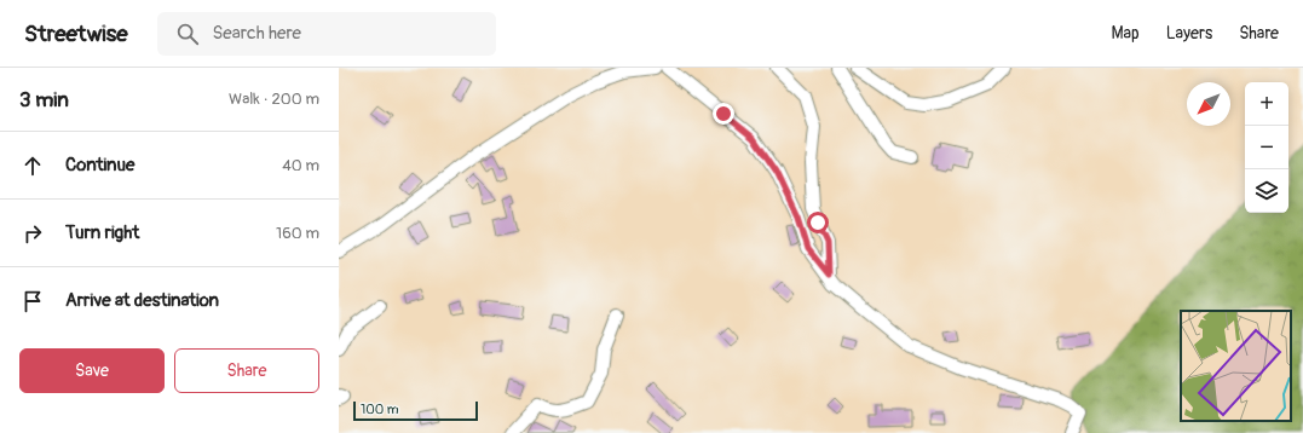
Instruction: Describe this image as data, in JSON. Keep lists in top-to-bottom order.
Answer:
{
  "scale_bar": "100 m",
  "north": "bottom left",
  "page": {
    "header": "Streetwise",
    "search": "Search here",
    "nav": ["Map", "Layers", "Share"],
    "heading": ["3 min", "Walk · 200 m"],
    "map_buttons": ["+", "−"],
    "list": [
      ["Continue", "40 m"],
      ["Turn right", "160 m"],
      "Arrive at destination"
    ],
    "buttons": ["Save", "Share"],
    "scale": "100 m"
  }
}
